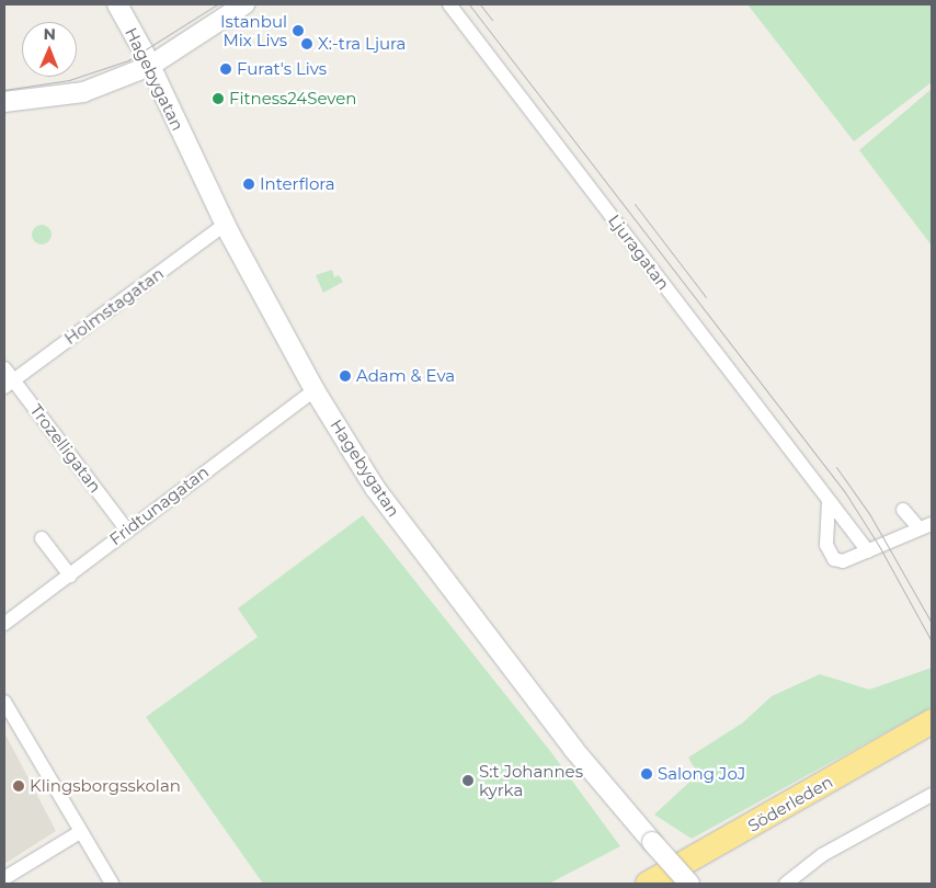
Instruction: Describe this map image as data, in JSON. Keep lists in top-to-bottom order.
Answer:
{
  "streets": {
    "highway": ["Söderleden"],
    "street": [
      "Hagebygatan",
      "Ljuragatan",
      "Holmstagatan",
      "Trozelligatan",
      "Fridtunagatan"
    ]
  },
  "crossings": [
    ["Hagebygatan", "Holmstagatan"],
    ["Hagebygatan", "Fridtunagatan"],
    ["Holmstagatan", "Trozelligatan"],
    ["Trozelligatan", "Fridtunagatan"]
  ],
  "places": [
    "Istanbul Mix Livs",
    "X:-tra Ljura",
    "Furat's Livs",
    "Fitness24Seven",
    "Interflora",
    "Adam & Eva",
    "Salong JoJ",
    "S:t Johannes kyrka",
    "Klingsborgsskolan"
  ],
  "north": "top"
}
